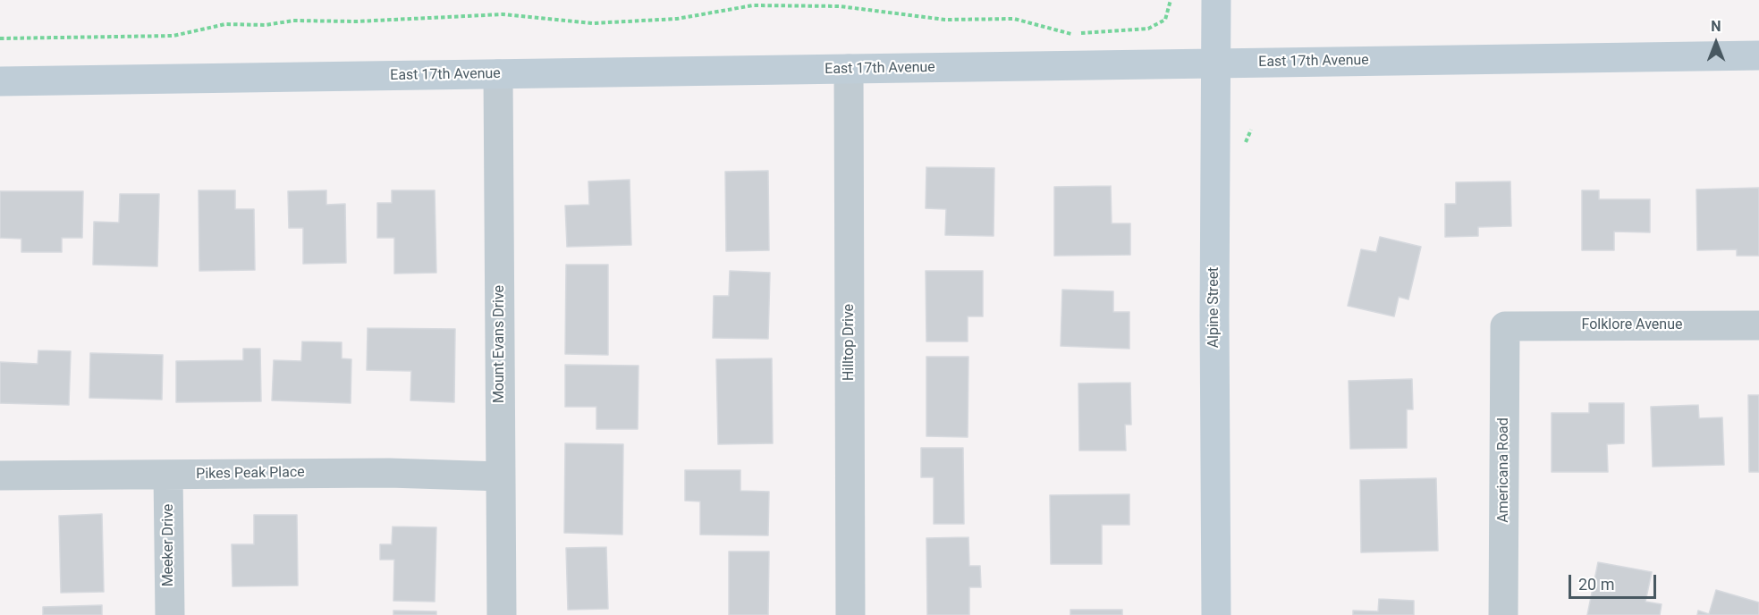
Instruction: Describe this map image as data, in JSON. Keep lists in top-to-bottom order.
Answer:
{
  "streets": {
    "main road": ["East 17th Avenue", "Alpine Street"],
    "street": [
      "Folklore Avenue",
      "Hilltop Drive",
      "Mount Evans Drive",
      "Americana Road",
      "Pikes Peak Place",
      "Meeker Drive"
    ]
  },
  "crossings": [
    ["East 17th Avenue", "Alpine Street"],
    ["East 17th Avenue", "Hilltop Drive"],
    ["East 17th Avenue", "Mount Evans Drive"],
    ["Folklore Avenue", "Americana Road"],
    ["Mount Evans Drive", "Pikes Peak Place"],
    ["Pikes Peak Place", "Meeker Drive"]
  ],
  "scale_bar": "20 m",
  "north": "top"
}
